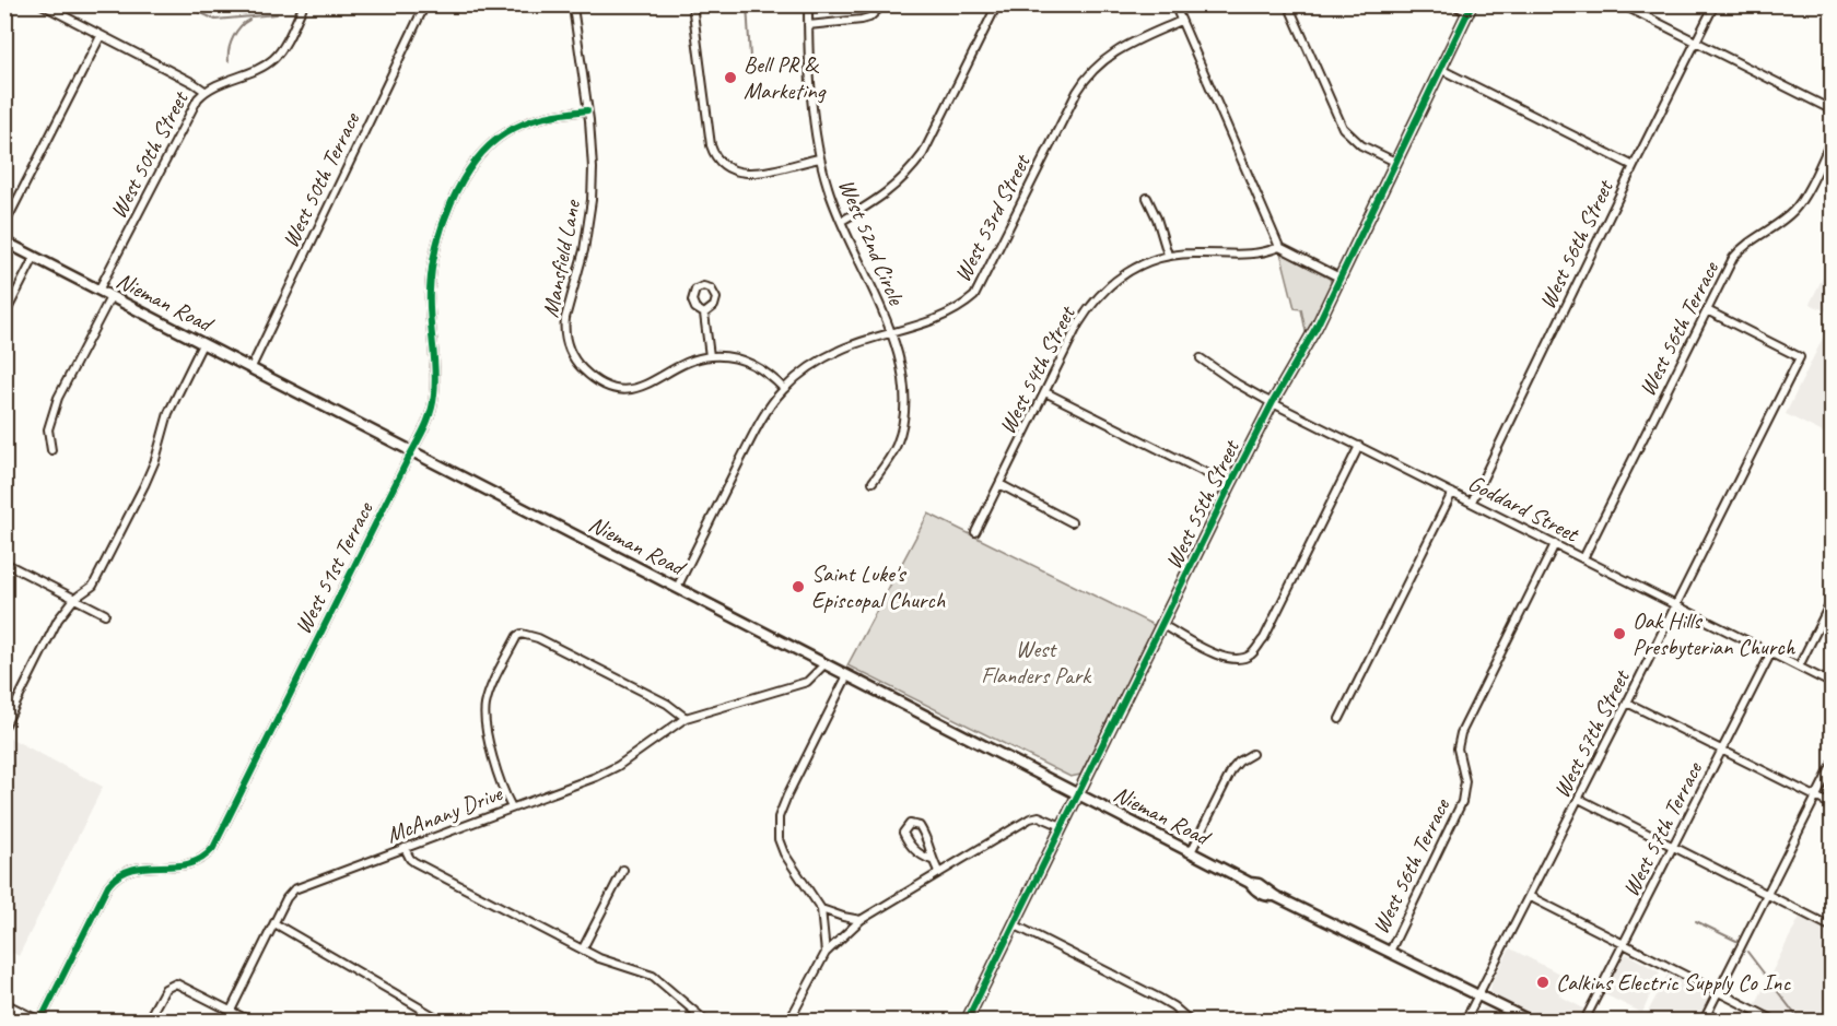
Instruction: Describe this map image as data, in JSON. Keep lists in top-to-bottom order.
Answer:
{
  "streets": {
    "main road": ["Nieman Road", "West 55th Street"],
    "street": [
      "West 50th Street",
      "West 50th Terrace",
      "West 53rd Street",
      "West 52nd Circle",
      "West 56th Street",
      "Mansfield Lane",
      "West 56th Terrace",
      "West 54th Street",
      "Goddard Street",
      "West 51st Terrace",
      "West 57th Street",
      "McAnany Drive",
      "West 57th Terrace"
    ]
  },
  "crossings": [
    ["West 50th Street", "Nieman Road"],
    ["West 50th Terrace", "Nieman Road"],
    ["West 53rd Street", "West 52nd Circle"],
    ["West 53rd Street", "Mansfield Lane"],
    ["West 53rd Street", "Nieman Road"],
    ["West 56th Street", "Goddard Street"],
    ["Mansfield Lane", "West 51st Terrace"],
    ["Nieman Road", "West 56th Terrace"],
    ["Nieman Road", "West 55th Street"],
    ["Nieman Road", "West 51st Terrace"],
    ["Nieman Road", "West 57th Street"],
    ["Nieman Road", "McAnany Drive"],
    ["West 56th Terrace", "Goddard Street"],
    ["West 56th Terrace", "West 57th Street"],
    ["West 55th Street", "Goddard Street"],
    ["Goddard Street", "West 57th Street"],
    ["Goddard Street", "West 57th Terrace"]
  ],
  "parks": ["West Flanders Park"],
  "places": [
    "Bell PR & Marketing",
    "Saint Luke's Episcopal Church",
    "Oak Hills Presbyterian Church",
    "Calkins Electric Supply Co Inc"
  ]
}
